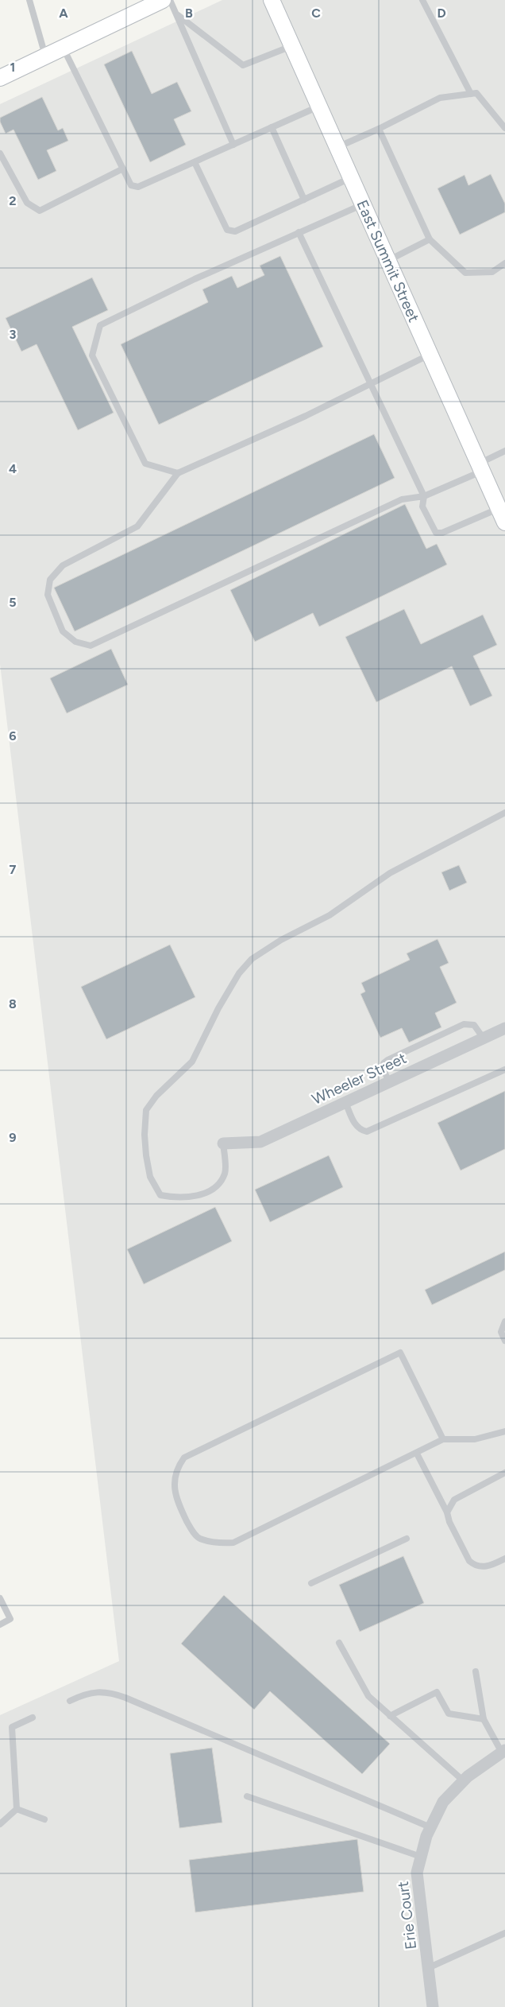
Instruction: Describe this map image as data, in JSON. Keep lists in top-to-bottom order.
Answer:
{
  "streets": {
    "street": ["East Summit Street", "Wheeler Street", "Erie Court"]
  },
  "grid": {
    "columns": [
      "A",
      "B",
      "C",
      "D"
    ],
    "rows": [
      "1",
      "2",
      "3",
      "4",
      "5",
      "6",
      "7",
      "8",
      "9"
    ]
  }
}
